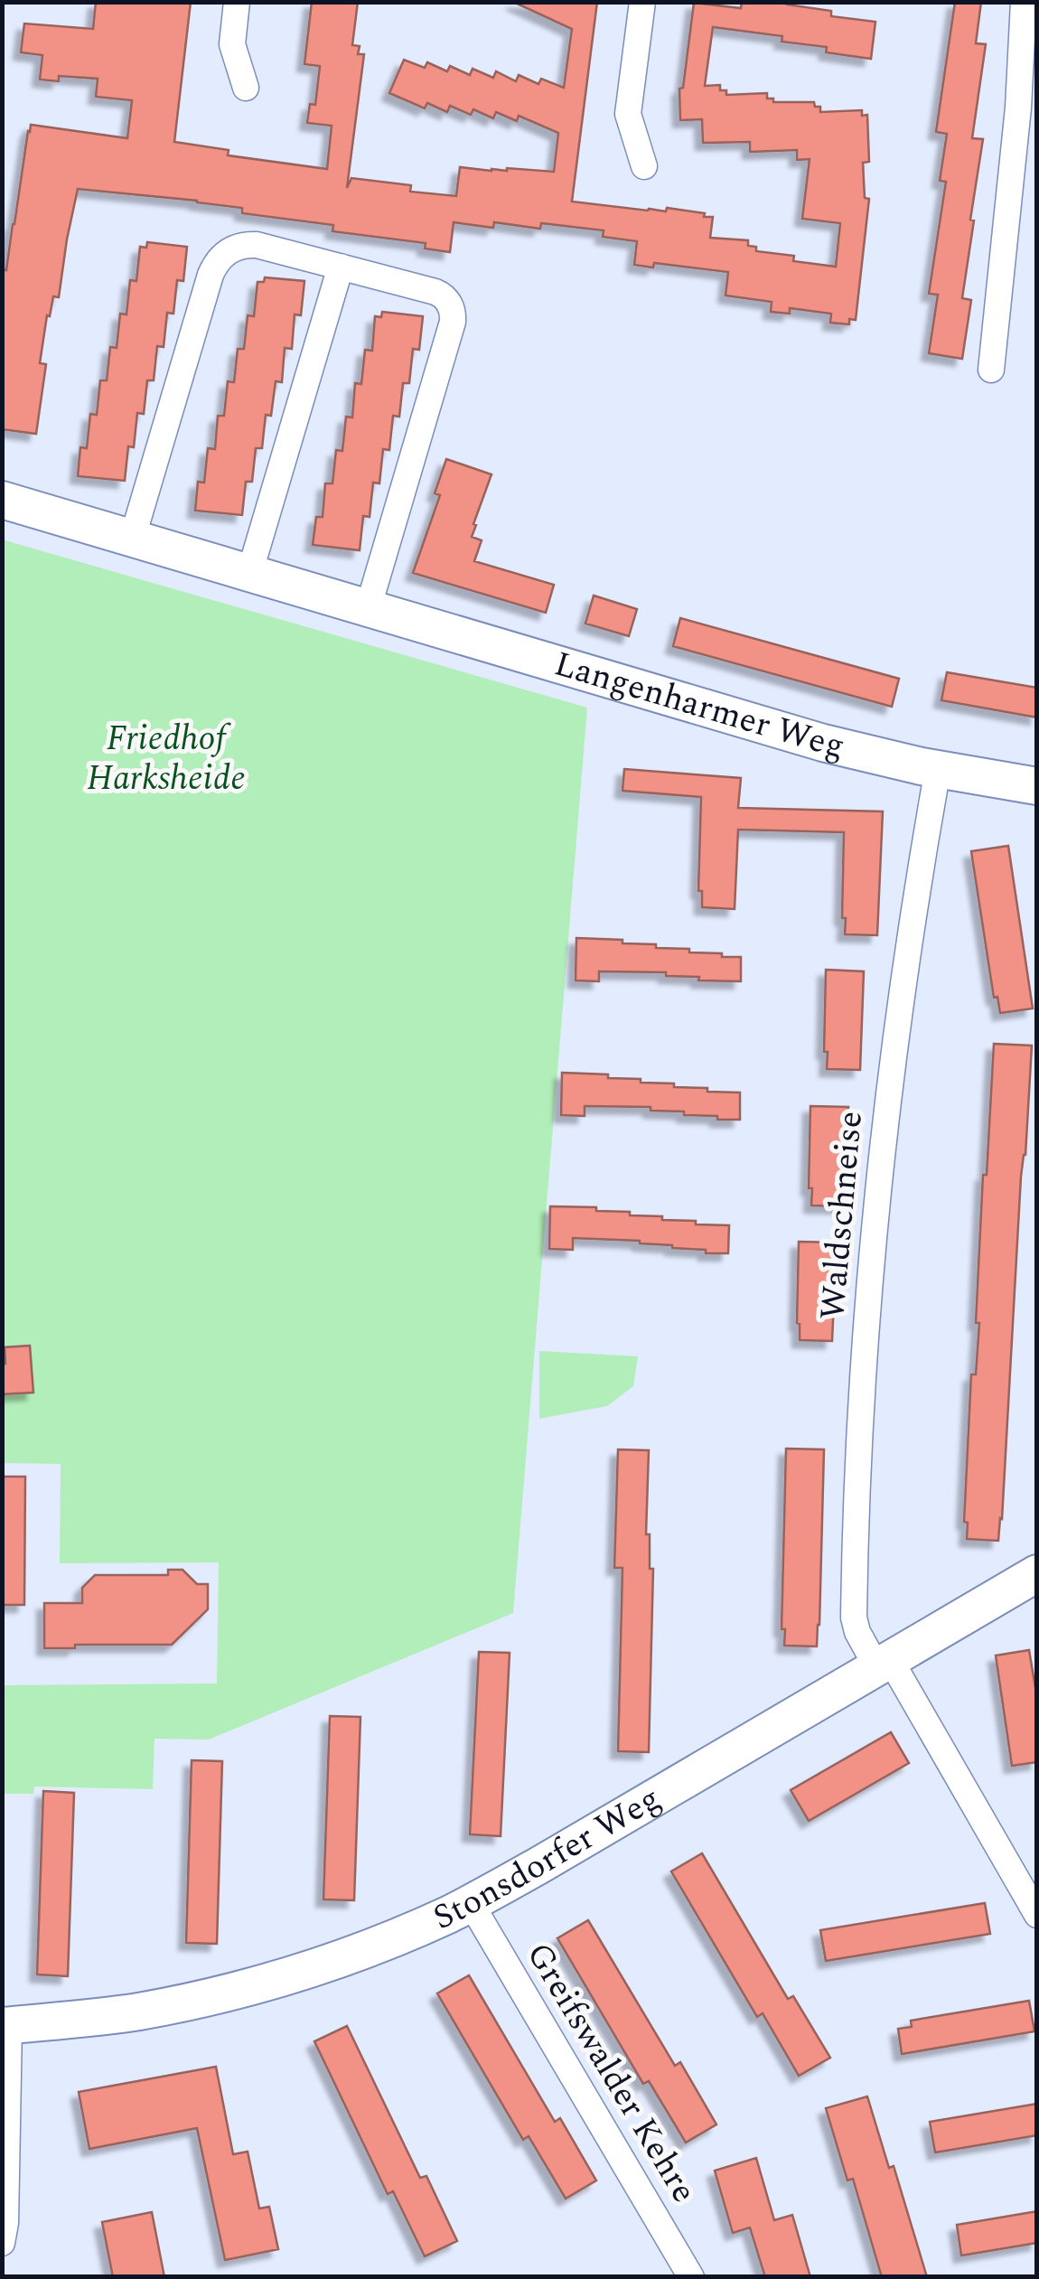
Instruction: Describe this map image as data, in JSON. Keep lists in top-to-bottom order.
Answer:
{
  "streets": {
    "main road": ["Langenharmer Weg", "Stonsdorfer Weg"],
    "street": ["Waldschneise", "Greifswalder Kehre"]
  },
  "crossings": [
    ["Langenharmer Weg", "Waldschneise"],
    ["Waldschneise", "Stonsdorfer Weg"],
    ["Stonsdorfer Weg", "Greifswalder Kehre"]
  ],
  "parks": ["Friedhof Harksheide"]
}
